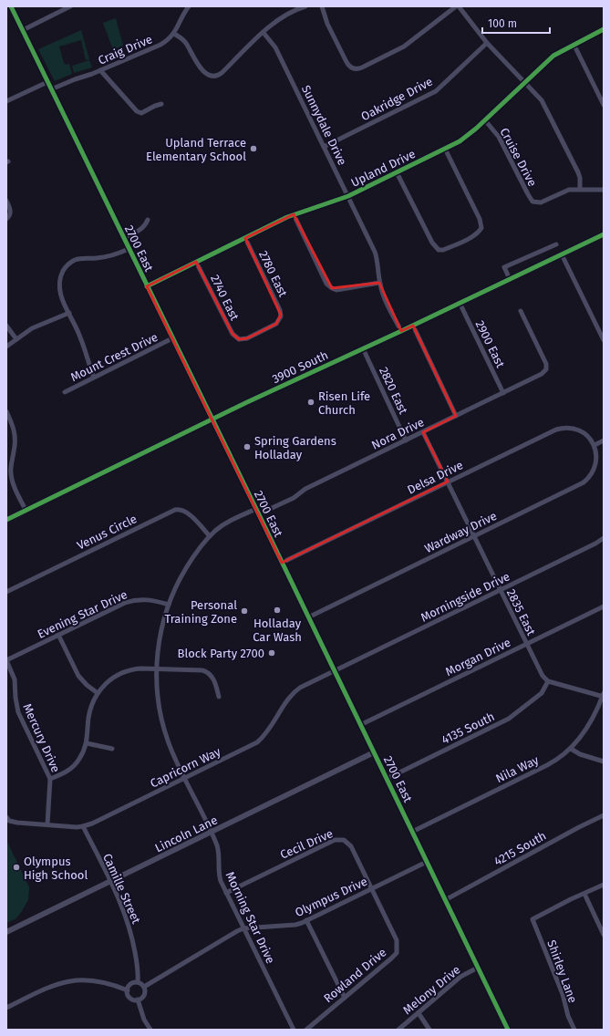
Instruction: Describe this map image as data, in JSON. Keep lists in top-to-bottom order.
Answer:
{
  "streets": {
    "main road": ["3900 South"],
    "street": [
      "Craig Drive",
      "Oakridge Drive",
      "Sunnydale Drive",
      "Cruise Drive",
      "Upland Drive",
      "2700 East",
      "2780 East",
      "2740 East",
      "2900 East",
      "Mount Crest Drive",
      "2820 East",
      "Nora Drive",
      "Delsa Drive",
      "Venus Circle",
      "Wardway Drive",
      "Morningside Drive",
      "2835 East",
      "Evening Star Drive",
      "Morgan Drive",
      "4135 South",
      "Mercury Drive",
      "Capricorn Way",
      "Nila Way",
      "Lincoln Lane",
      "Cecil Drive",
      "4215 South",
      "Camille Street",
      "Olympus Drive",
      "Morning Star Drive",
      "Shirley Lane",
      "Rowland Drive",
      "Melony Drive"
    ]
  },
  "crossings": [
    ["Craig Drive", "2700 East"],
    ["Oakridge Drive", "Sunnydale Drive"],
    ["Sunnydale Drive", "Upland Drive"],
    ["Sunnydale Drive", "3900 South"],
    ["Cruise Drive", "Upland Drive"],
    ["Upland Drive", "2700 East"],
    ["Upland Drive", "2780 East"],
    ["Upland Drive", "2740 East"],
    ["2700 East", "Mount Crest Drive"],
    ["2700 East", "3900 South"],
    ["2700 East", "Nora Drive"],
    ["2700 East", "Delsa Drive"],
    ["2700 East", "Wardway Drive"],
    ["2700 East", "Morningside Drive"],
    ["2700 East", "Morgan Drive"],
    ["2700 East", "4135 South"],
    ["2700 East", "Capricorn Way"],
    ["2700 East", "Nila Way"],
    ["2700 East", "Lincoln Lane"],
    ["2700 East", "4215 South"],
    ["2700 East", "Olympus Drive"],
    ["2700 East", "Morning Star Drive"],
    ["2700 East", "Melony Drive"],
    ["2780 East", "2740 East"],
    ["2900 East", "3900 South"],
    ["2900 East", "Nora Drive"],
    ["3900 South", "2820 East"],
    ["2820 East", "Nora Drive"],
    ["Nora Drive", "2835 East"],
    ["Nora Drive", "Morning Star Drive"],
    ["Delsa Drive", "Wardway Drive"],
    ["Delsa Drive", "2835 East"],
    ["Venus Circle", "Morning Star Drive"],
    ["Wardway Drive", "2835 East"],
    ["Morningside Drive", "2835 East"],
    ["Morningside Drive", "Capricorn Way"],
    ["2835 East", "Morgan Drive"],
    ["2835 East", "4135 South"],
    ["Evening Star Drive", "Mercury Drive"],
    ["Evening Star Drive", "Morning Star Drive"],
    ["Mercury Drive", "Capricorn Way"],
    ["Capricorn Way", "Camille Street"],
    ["Capricorn Way", "Morning Star Drive"],
    ["Lincoln Lane", "Camille Street"],
    ["Lincoln Lane", "Morning Star Drive"],
    ["Cecil Drive", "Olympus Drive"],
    ["Cecil Drive", "Morning Star Drive"],
    ["Cecil Drive", "Rowland Drive"],
    ["Camille Street", "Olympus Drive"],
    ["Olympus Drive", "Morning Star Drive"],
    ["Olympus Drive", "Rowland Drive"]
  ],
  "places": [
    "Upland Terrace Elementary School",
    "Risen Life Church",
    "Spring Gardens Holladay",
    "Holladay Car Wash",
    "Personal Training Zone",
    "Block Party 2700",
    "Olympus High School"
  ],
  "scale_bar": "100 m"
}
